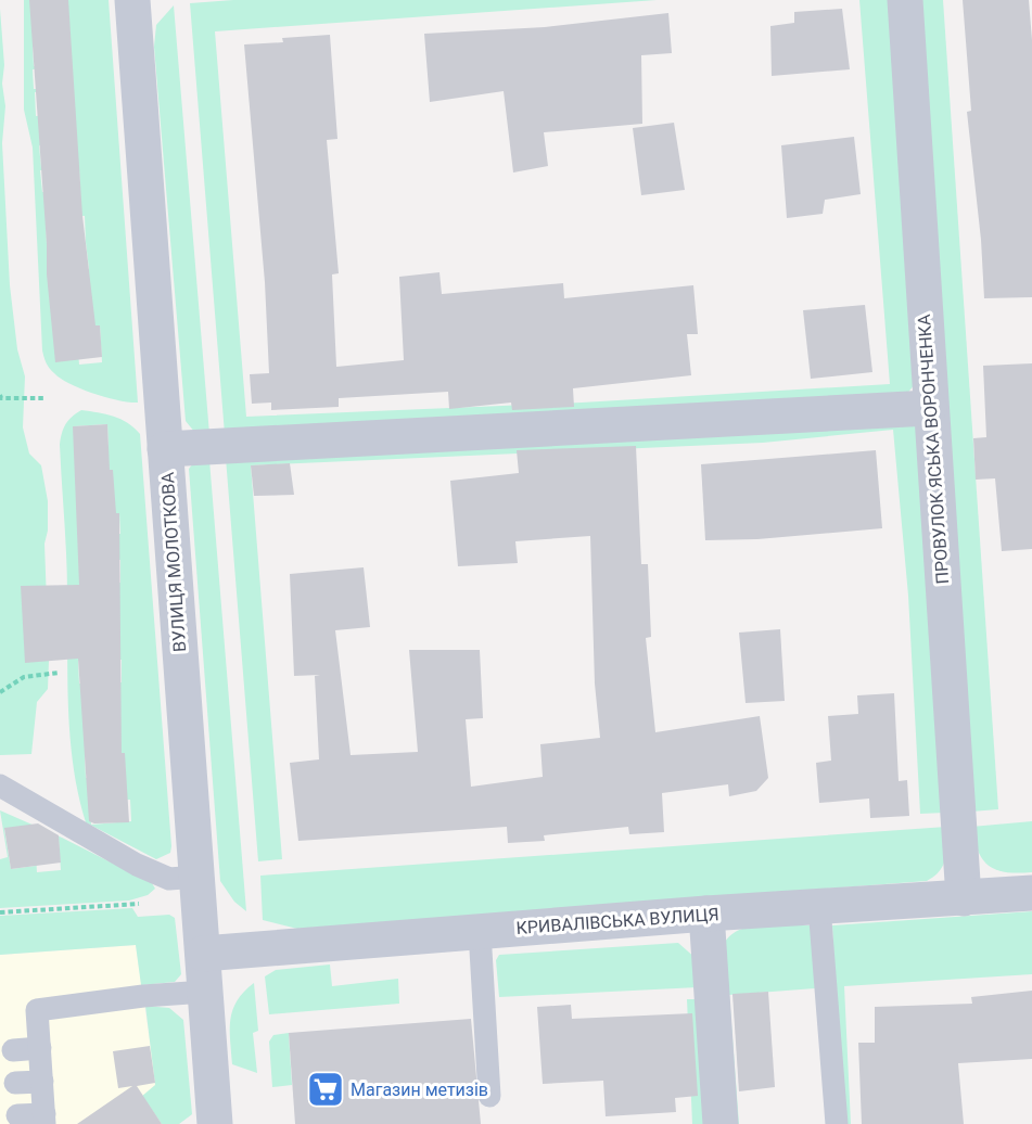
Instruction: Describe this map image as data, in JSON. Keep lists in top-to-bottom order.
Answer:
{
  "streets": {
    "street": ["ПРОВУЛОК ЯСЬКА ВОРОНЧЕНКА", "ВУЛИЦЯ МОЛОТКОВА", "КРИВАЛІВСЬКА ВУЛИЦЯ"]
  },
  "crossings": [
    ["ПРОВУЛОК ЯСЬКА ВОРОНЧЕНКА", "КРИВАЛІВСЬКА ВУЛИЦЯ"],
    ["ВУЛИЦЯ МОЛОТКОВА", "КРИВАЛІВСЬКА ВУЛИЦЯ"]
  ],
  "places": {
    "supermarket": ["Магазин метизів"]
  }
}
